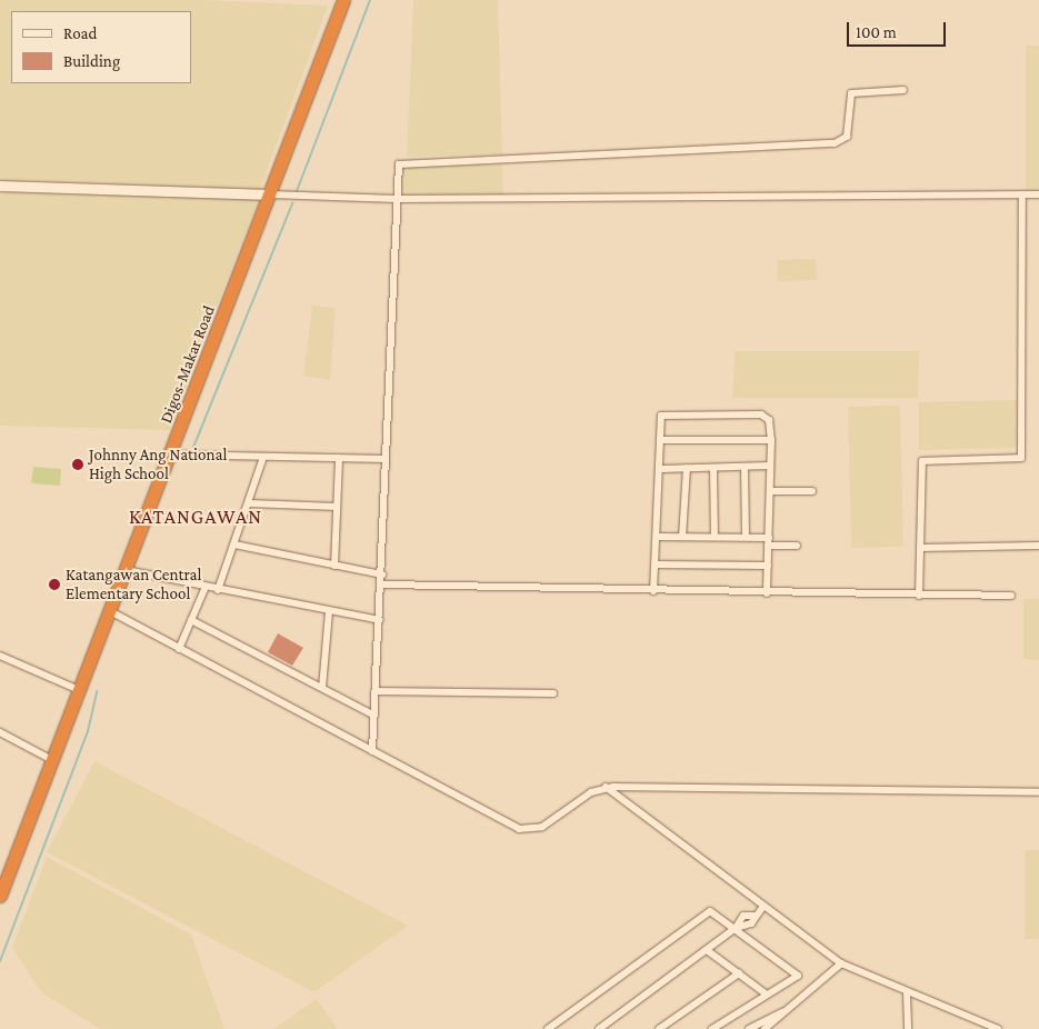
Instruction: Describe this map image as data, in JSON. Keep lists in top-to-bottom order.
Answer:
{
  "streets": {
    "highway": ["Digos-Makar Road"]
  },
  "districts": ["KATANGAWAN"],
  "places": ["Johnny Ang National High School", "Katangawan Central Elementary School"],
  "legend": ["Road", "Building"],
  "scale_bar": "100 m"
}
